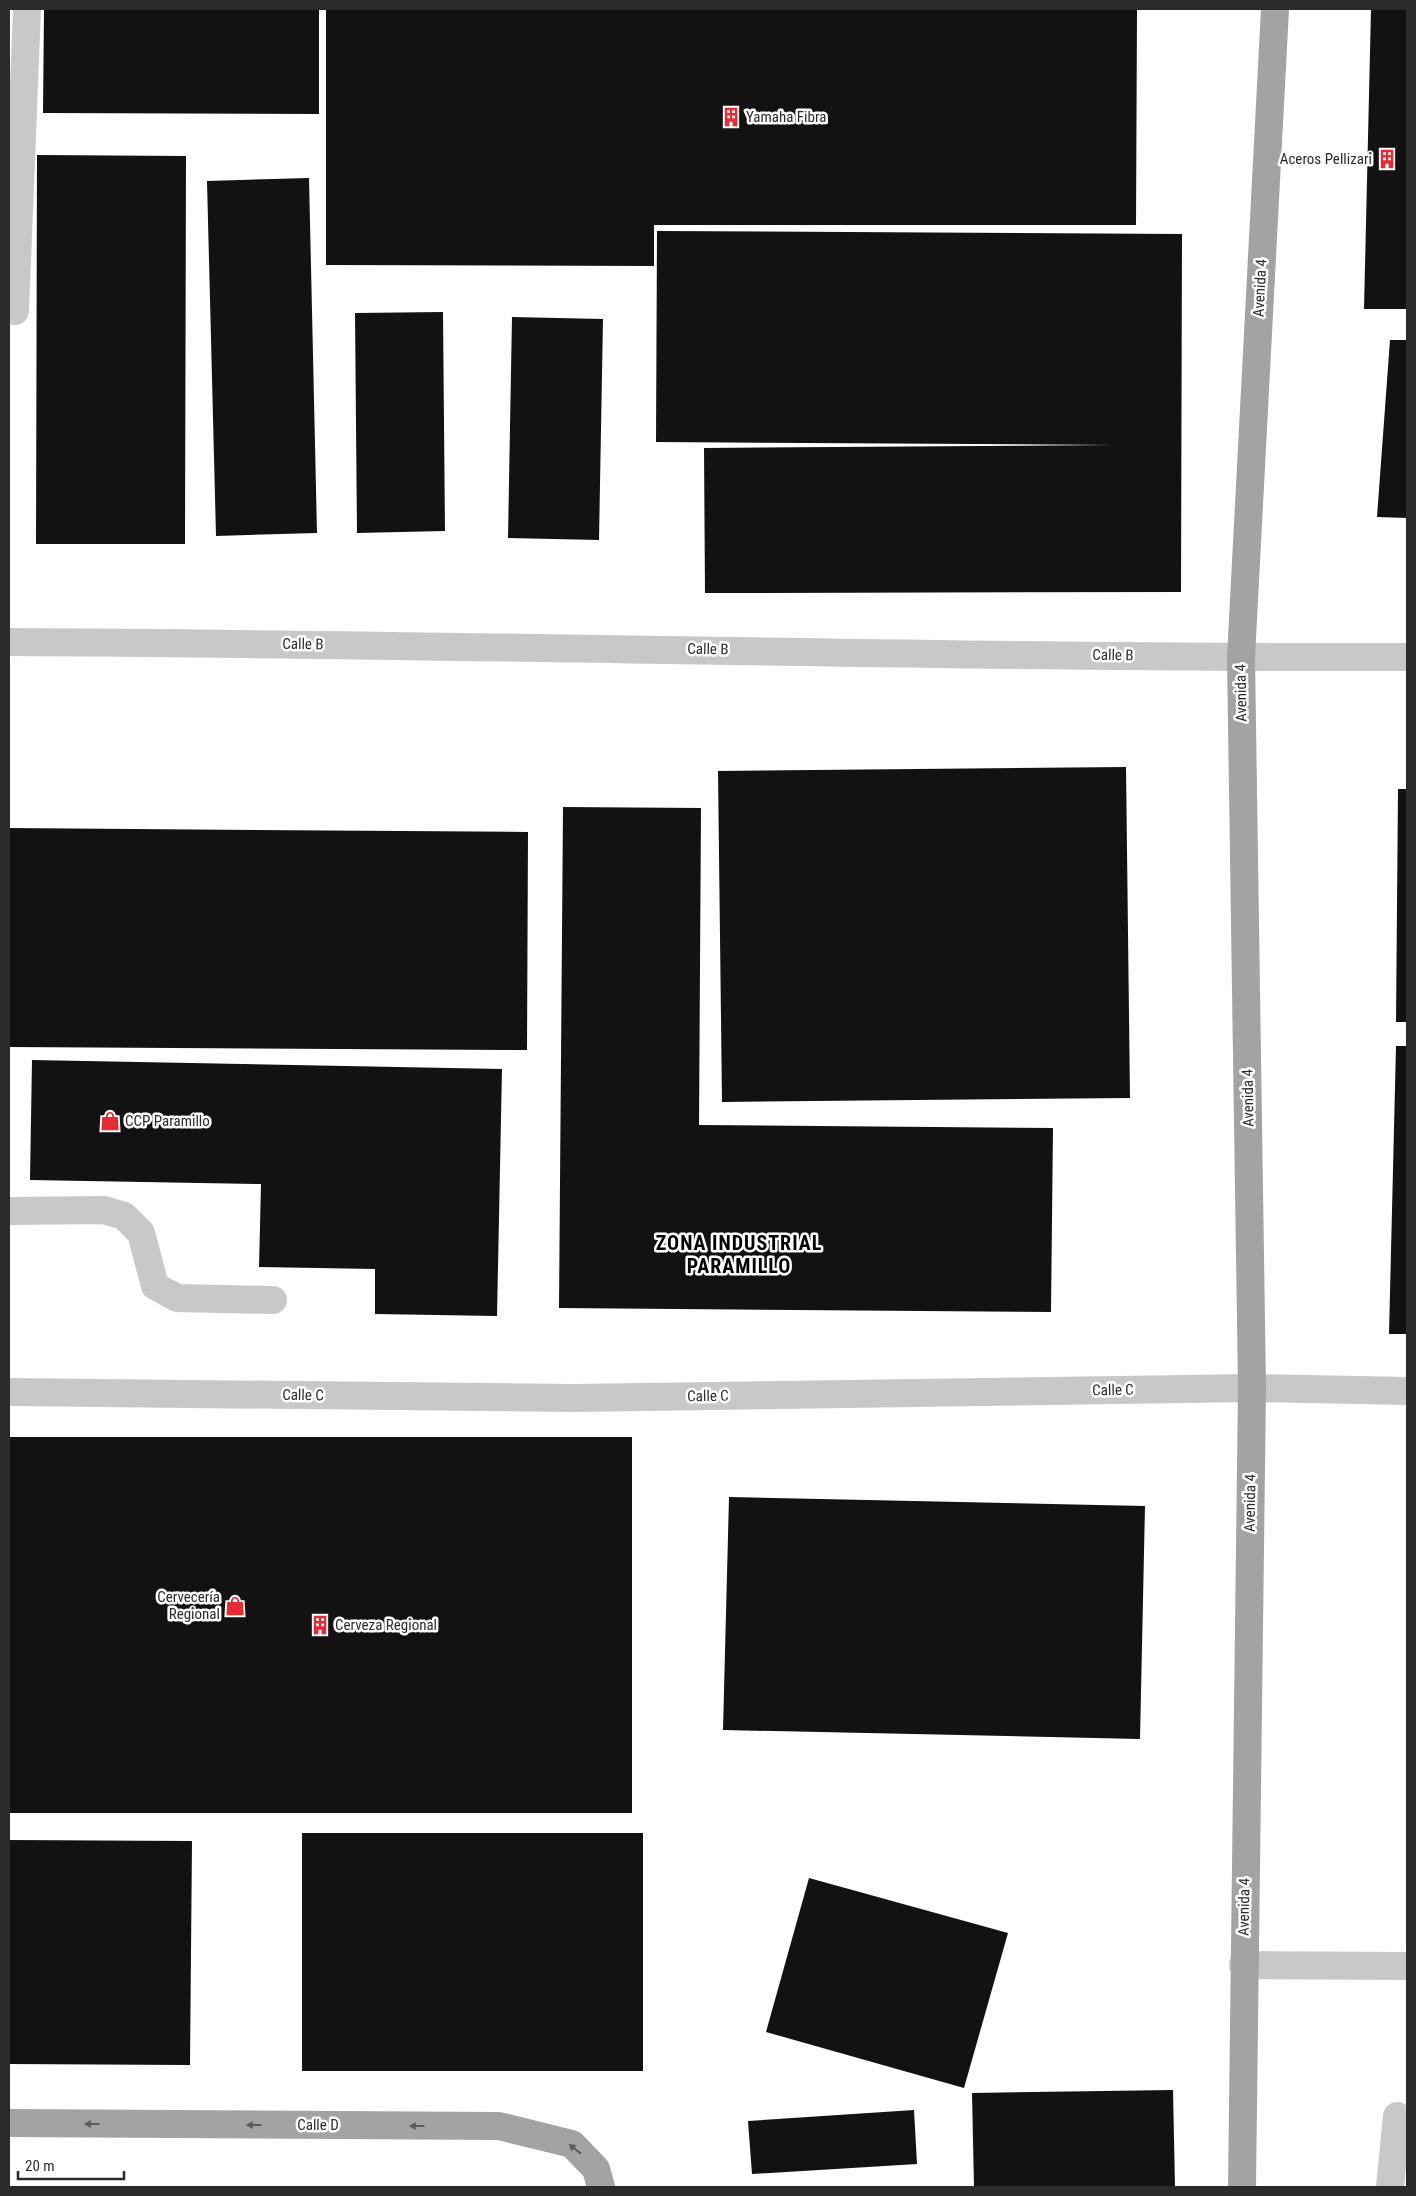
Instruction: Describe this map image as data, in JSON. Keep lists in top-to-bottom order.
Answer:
{
  "streets": {
    "main road": ["Avenida 4", "Calle D"],
    "street": ["Calle B", "Calle C"]
  },
  "crossings": [
    ["Avenida 4", "Calle B"],
    ["Avenida 4", "Calle C"]
  ],
  "one_way": ["Calle D"],
  "districts": ["ZONA INDUSTRIAL PARAMILLO"],
  "places": {
    "building": ["Yamaha Fibra", "Aceros Pellizari", "Cerveza Regional"],
    "shop": ["CCP Paramillo", "Cervecería Regional"]
  },
  "scale_bar": "20 m"
}
